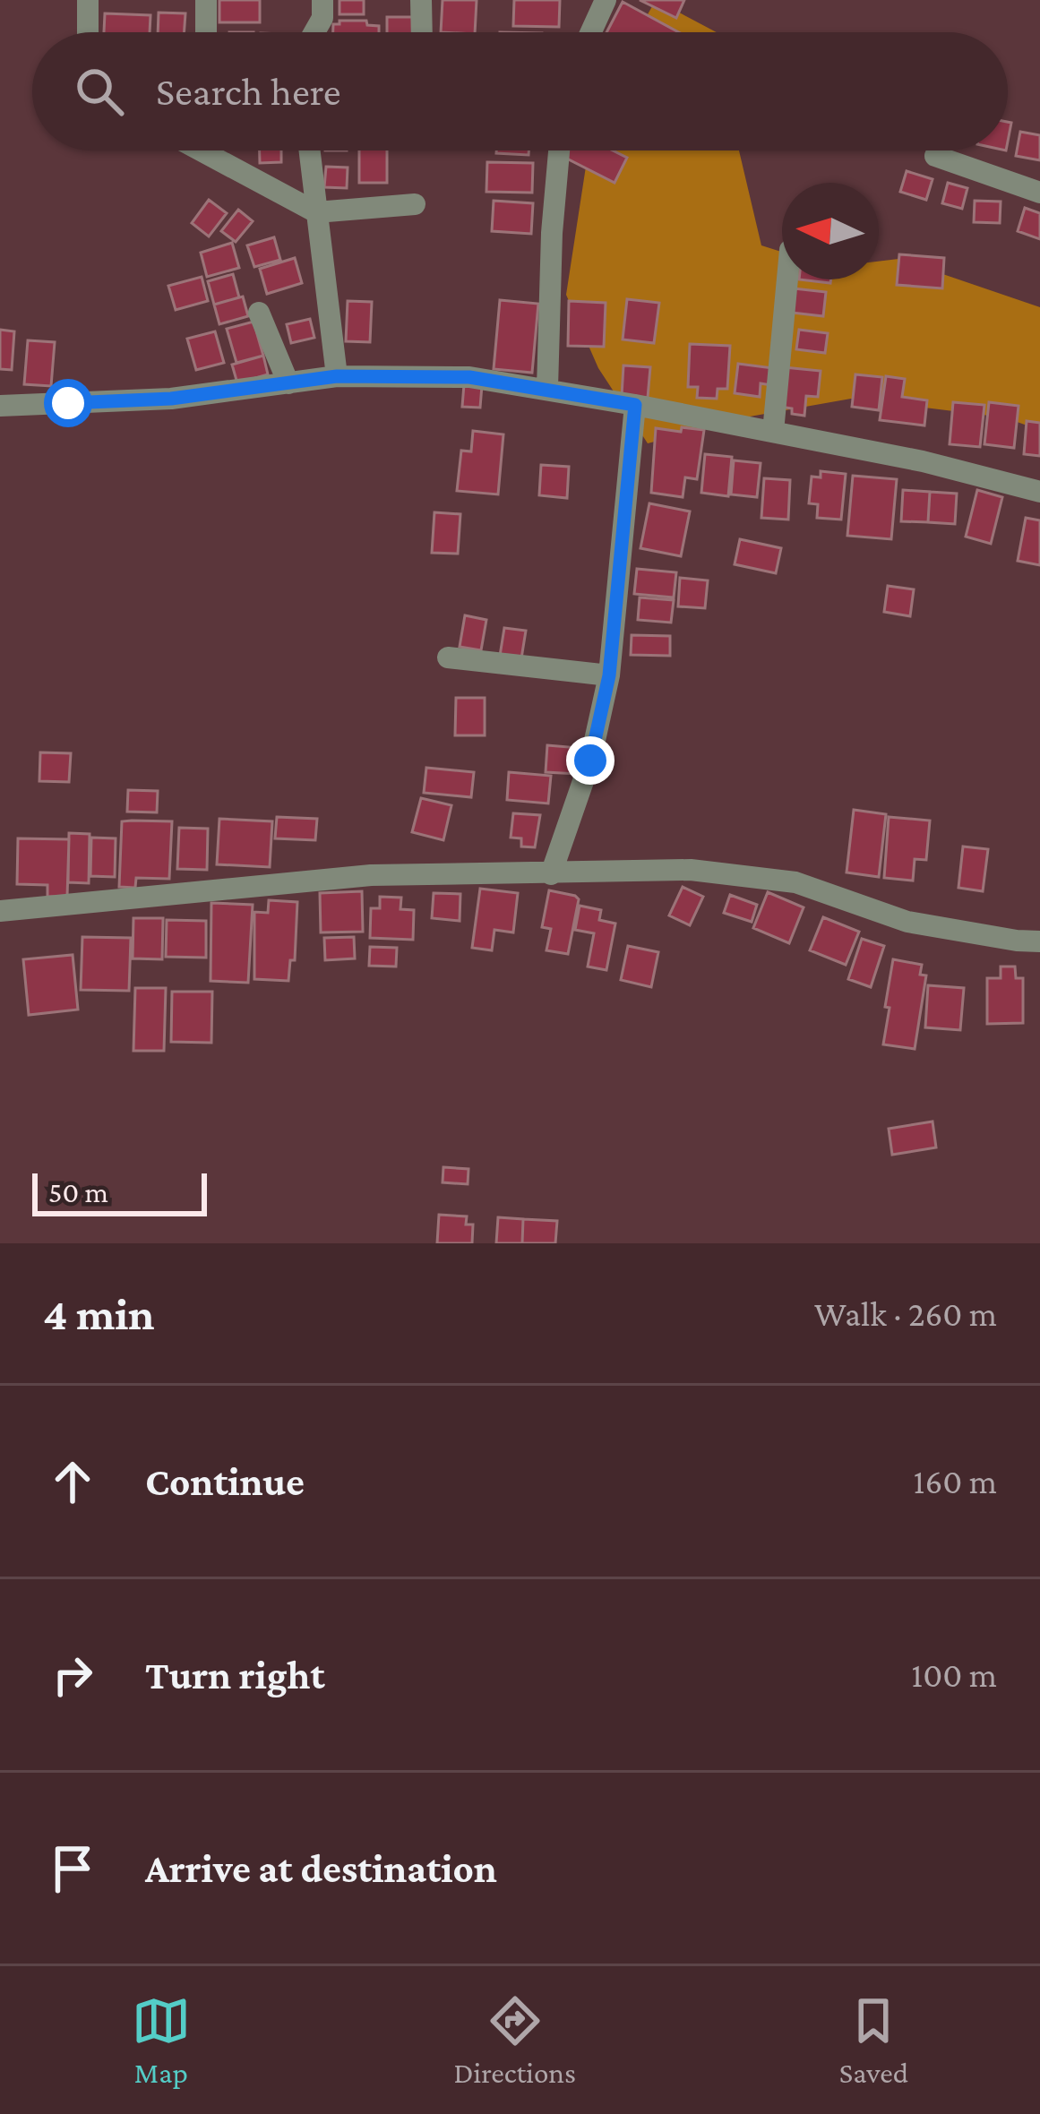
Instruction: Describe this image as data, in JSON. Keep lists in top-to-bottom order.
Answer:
{
  "scale_bar": "50 m",
  "north": "left",
  "page": {
    "search": "Search here",
    "scale": "50 m",
    "heading": ["4 min", "Walk · 260 m"],
    "list": [
      ["Continue", "160 m"],
      ["Turn right", "100 m"],
      "Arrive at destination"
    ],
    "nav": ["Map", "Directions", "Saved"]
  }
}
